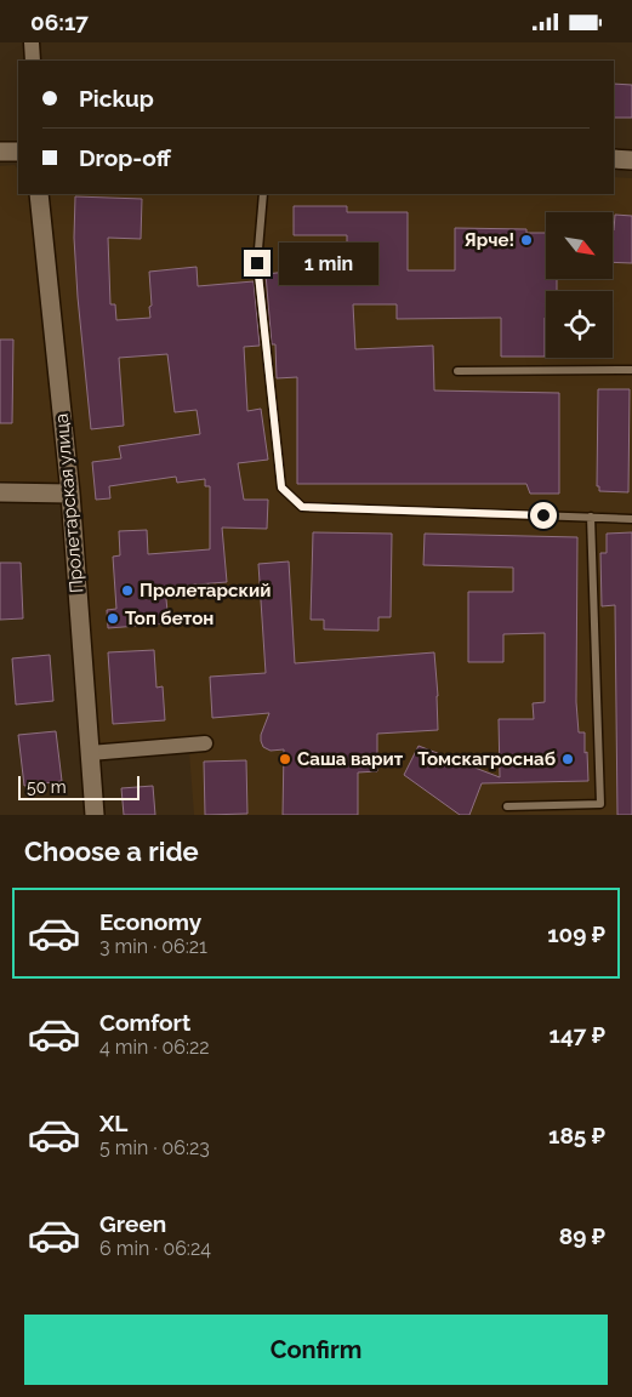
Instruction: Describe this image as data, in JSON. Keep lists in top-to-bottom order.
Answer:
{
  "streets": {
    "street": ["Пролетарская улица"]
  },
  "places": [
    "Ярче!",
    "Пролетарский",
    "Топ бетон",
    "Саша варит",
    "Томскагроснаб"
  ],
  "scale_bar": "50 m",
  "north": "bottom right",
  "page": {
    "status": "06:17",
    "banner": ["Pickup", "Drop-off"],
    "bubble": "1 min",
    "scale": "50 m",
    "heading": "Choose a ride",
    "list": [
      {
        "name": "Economy",
        "note": "3 min · 06:21",
        "value": "109 ₽"
      },
      {
        "name": "Comfort",
        "note": "4 min · 06:22",
        "value": "147 ₽"
      },
      {
        "name": "XL",
        "note": "5 min · 06:23",
        "value": "185 ₽"
      },
      {
        "name": "Green",
        "note": "6 min · 06:24",
        "value": "89 ₽"
      }
    ],
    "buttons": "Confirm"
  }
}
